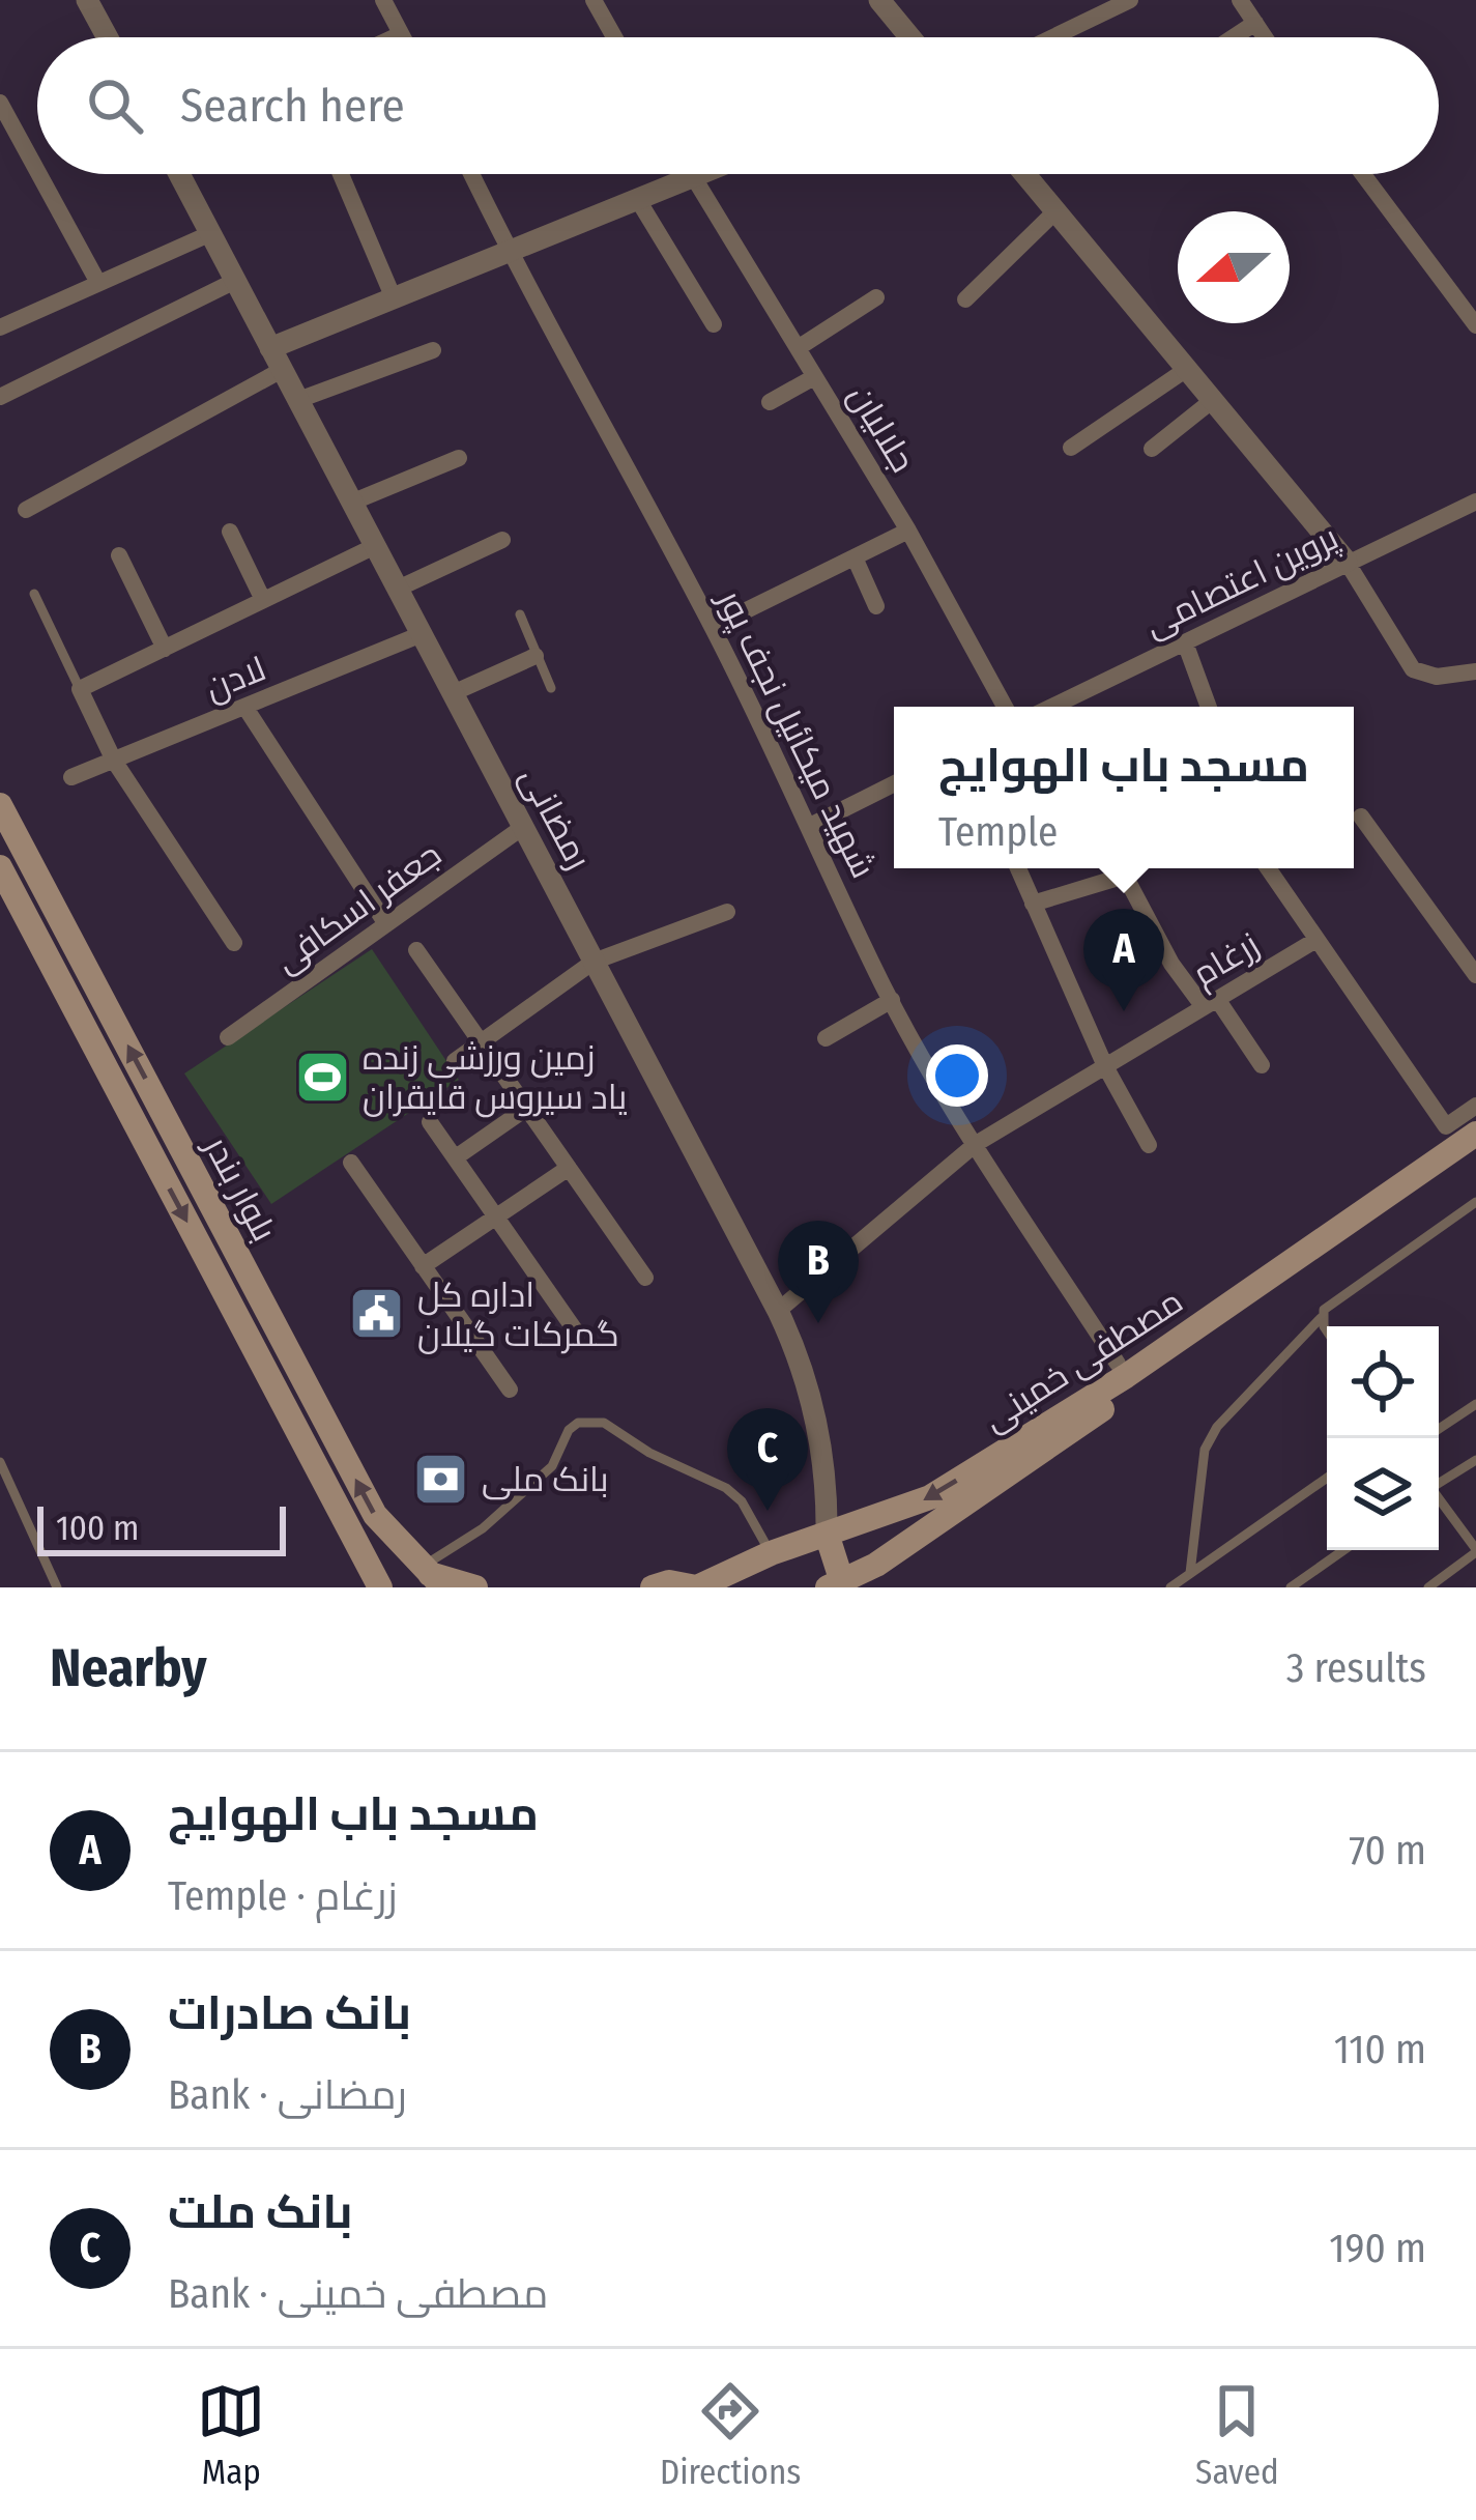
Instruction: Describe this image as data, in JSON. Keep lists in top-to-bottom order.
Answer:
{
  "streets": {
    "main road": ["بلوار بندر", "مصطفی خمینی"],
    "street": [
      "جلالیان",
      "پروین اعتصامی",
      "لادن",
      "شهید میکائیل نجف پور",
      "رمضانی",
      "جعفر اسکافی",
      "زرغام"
    ]
  },
  "crossings": [
    ["لادن", "رمضانی"],
    ["شهید میکائیل نجف پور", "زرغام"],
    ["رمضانی", "جعفر اسکافی"],
    ["رمضانی", "زرغام"],
    ["رمضانی", "مصطفی خمینی"]
  ],
  "places": {
    "sports": ["زمین ورزشی زنده یاد سیروس قایقران"],
    "public building": ["اداره کل گمرکات گیلان"],
    "bank": ["بانک ملی"]
  },
  "scale_bar": "100 m",
  "north": "left",
  "page": {
    "search": "Search here",
    "popup": ["مسجد باب الهوایج", "Temple"],
    "pins": ["A", "B", "C"],
    "scale": "100 m",
    "heading": ["Nearby", "3 results"],
    "list": [
      {
        "mark": "A",
        "name": "مسجد باب الهوایج",
        "note": "Temple · زرغام",
        "value": "70 m"
      },
      {
        "mark": "B",
        "name": "بانک صادرات",
        "note": "Bank · رمضانی",
        "value": "110 m"
      },
      {
        "mark": "C",
        "name": "بانک ملت",
        "note": "Bank · مصطفی خمینی",
        "value": "190 m"
      }
    ],
    "nav": ["Map", "Directions", "Saved"]
  }
}
